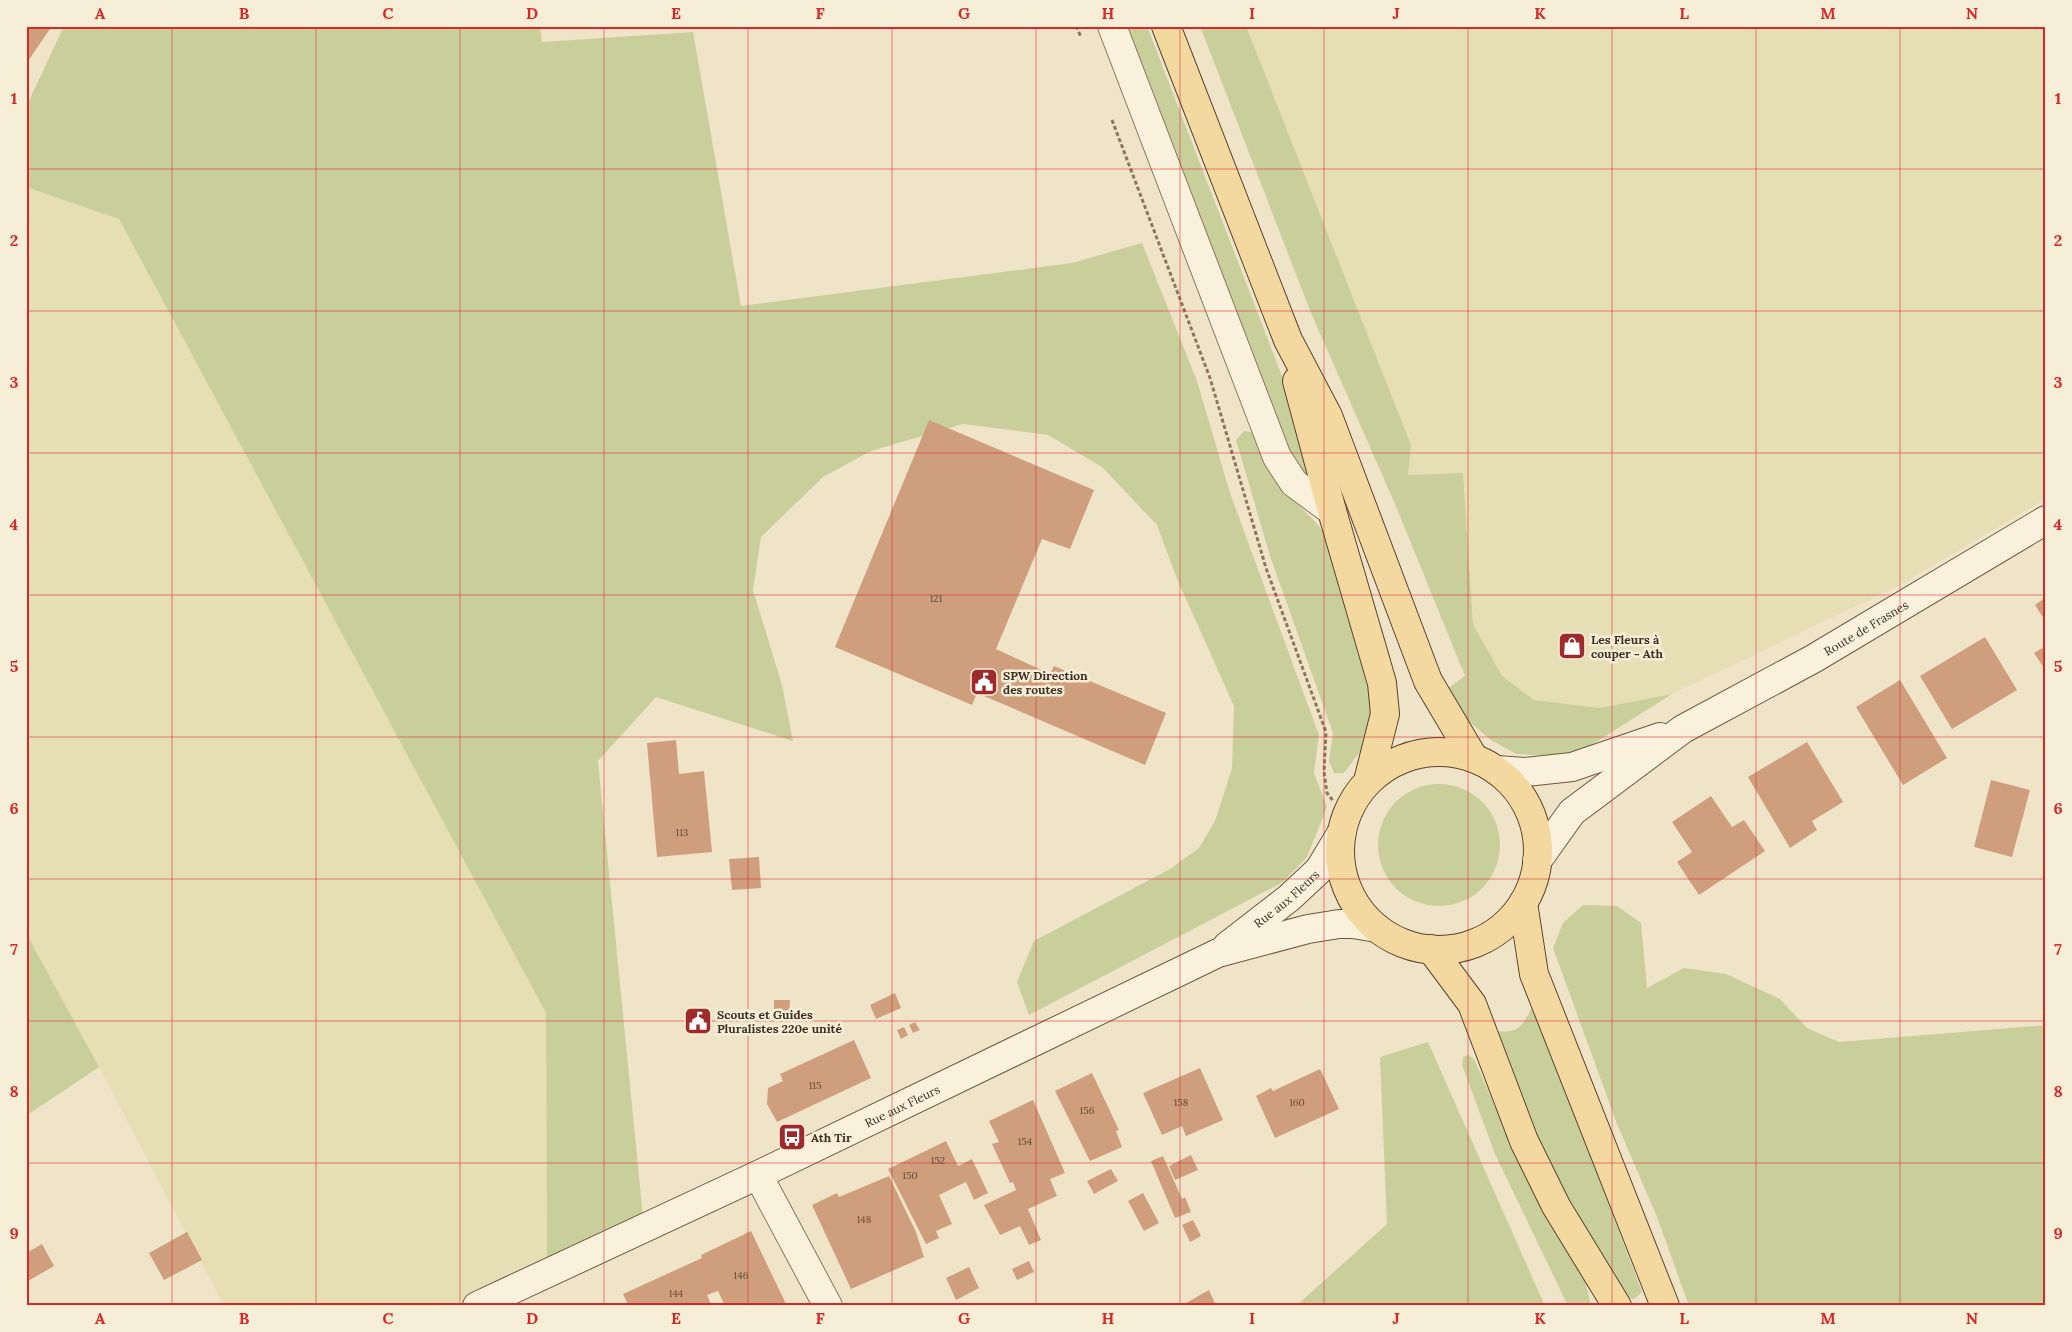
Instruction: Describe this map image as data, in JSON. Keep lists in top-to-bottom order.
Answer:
{
  "streets": {
    "main road": ["Route de Frasnes", "Rue aux Fleurs"]
  },
  "places": {
    "shop": ["Les Fleurs à couper - Ath"],
    "public building": ["SPW Direction des routes", "Scouts et Guides Pluralistes 220e unité"],
    "bus stop": ["Ath Tir"]
  },
  "house_numbers": [
    "121",
    "113",
    "115",
    "158",
    "160",
    "156",
    "154",
    "152",
    "150",
    "148",
    "146",
    "144"
  ],
  "grid": {
    "columns": [
      "A",
      "B",
      "C",
      "D",
      "E",
      "F",
      "G",
      "H",
      "I",
      "J",
      "K",
      "L",
      "M",
      "N"
    ],
    "rows": [
      "1",
      "2",
      "3",
      "4",
      "5",
      "6",
      "7",
      "8",
      "9"
    ]
  }
}
